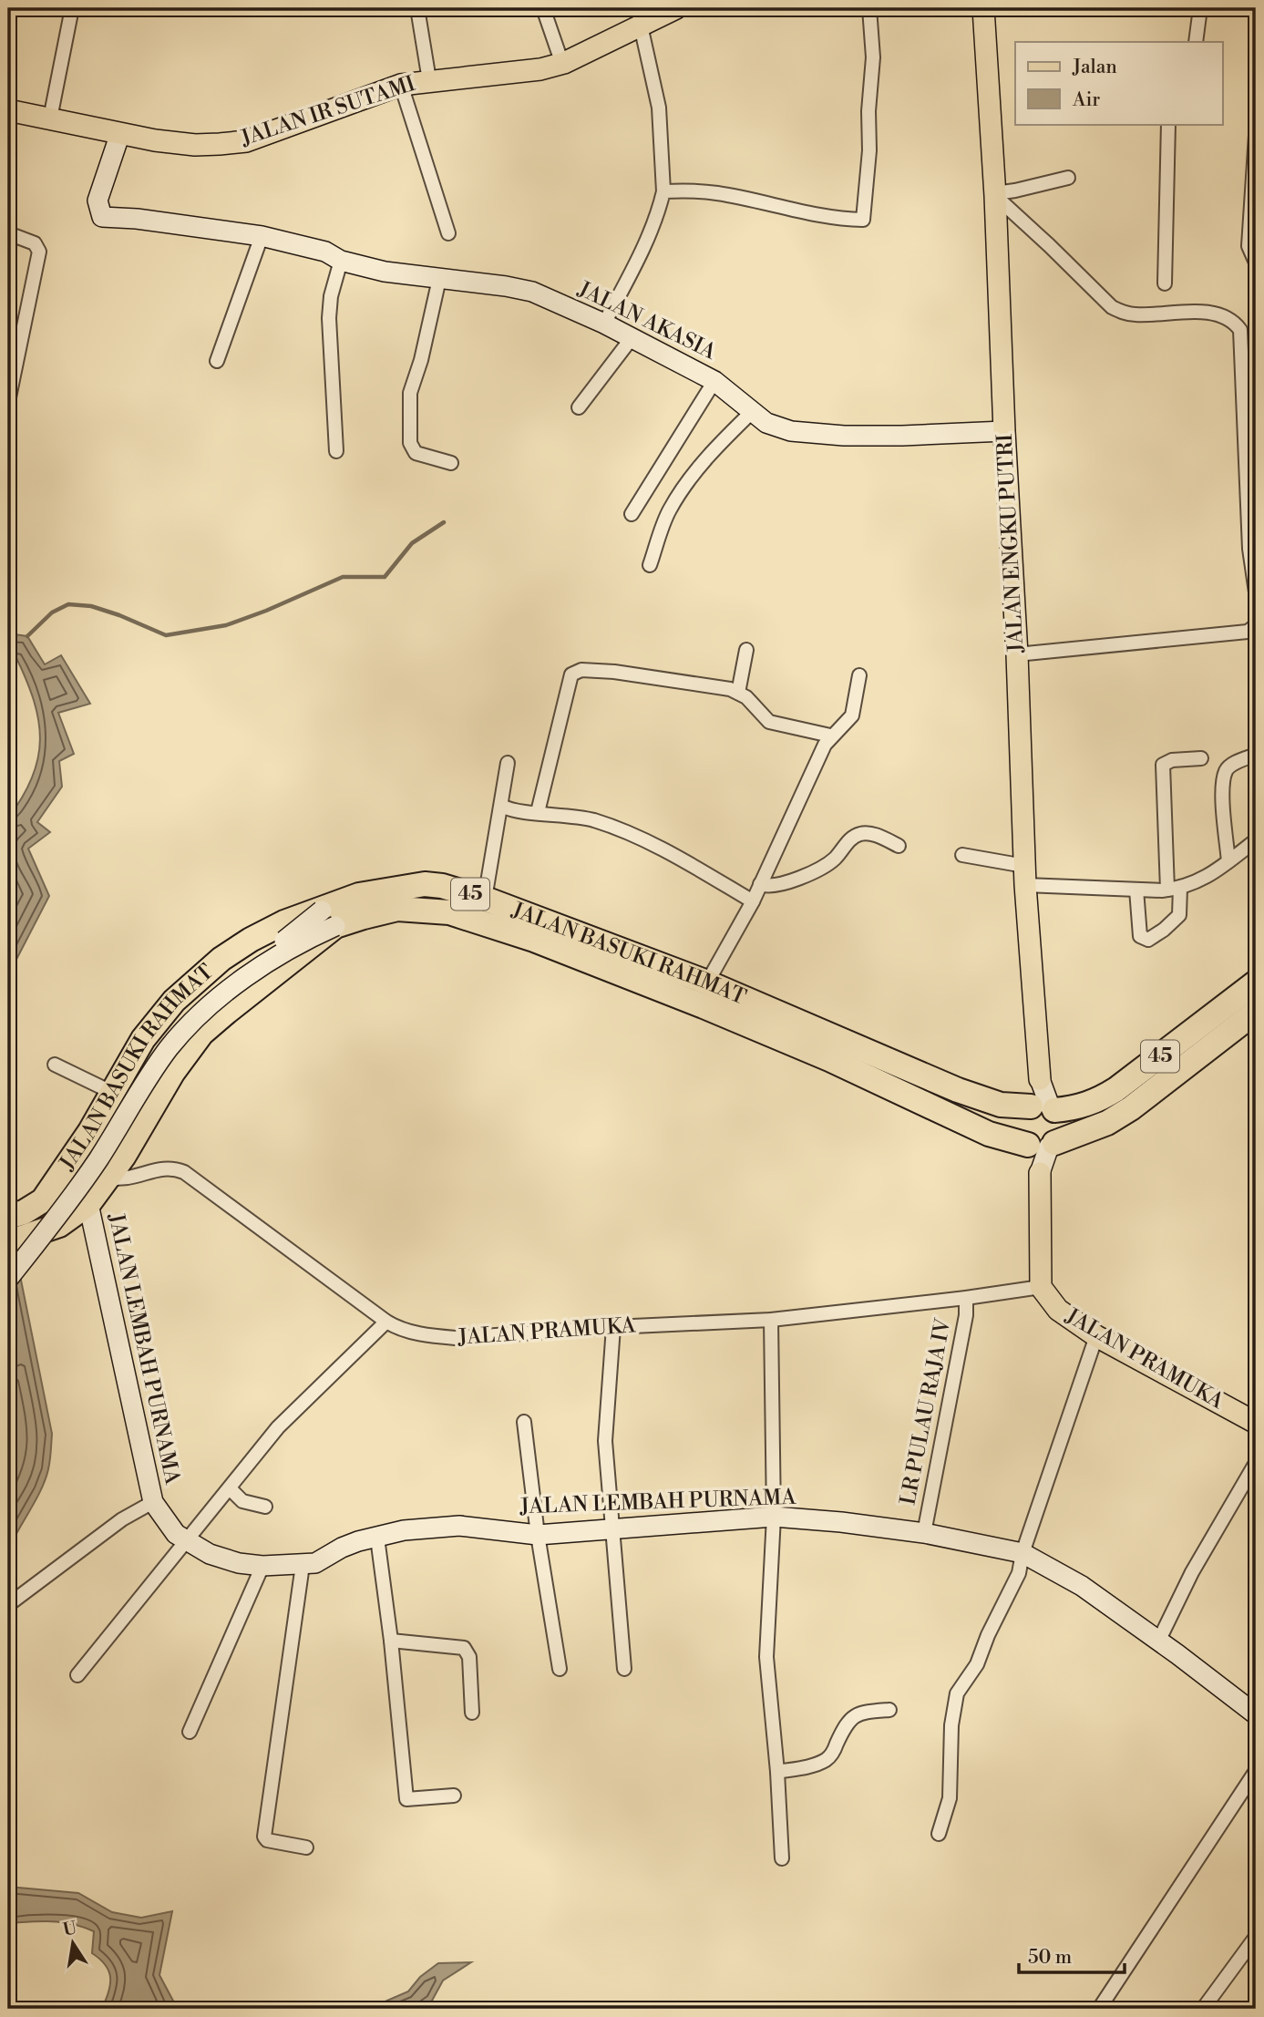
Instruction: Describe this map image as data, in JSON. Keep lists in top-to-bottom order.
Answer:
{
  "streets": {
    "highway": ["45", "JALAN BASUKI RAHMAT"],
    "main road": ["JALAN IR SUTAMI", "JALAN ENGKU PUTRI", "JALAN PRAMUKA"],
    "street": ["JALAN AKASIA", "JALAN LEMBAH PURNAMA", "LR PULAU RAJA IV"]
  },
  "crossings": [
    ["JALAN IR SUTAMI", "JALAN AKASIA"],
    ["JALAN AKASIA", "JALAN ENGKU PUTRI"],
    ["45", "JALAN BASUKI RAHMAT"],
    ["JALAN BASUKI RAHMAT", "JALAN PRAMUKA"],
    ["JALAN BASUKI RAHMAT", "JALAN LEMBAH PURNAMA"],
    ["JALAN PRAMUKA", "LR PULAU RAJA IV"],
    ["JALAN LEMBAH PURNAMA", "LR PULAU RAJA IV"]
  ],
  "legend": ["Jalan", "Air"],
  "scale_bar": "50 m",
  "north": "top"
}
